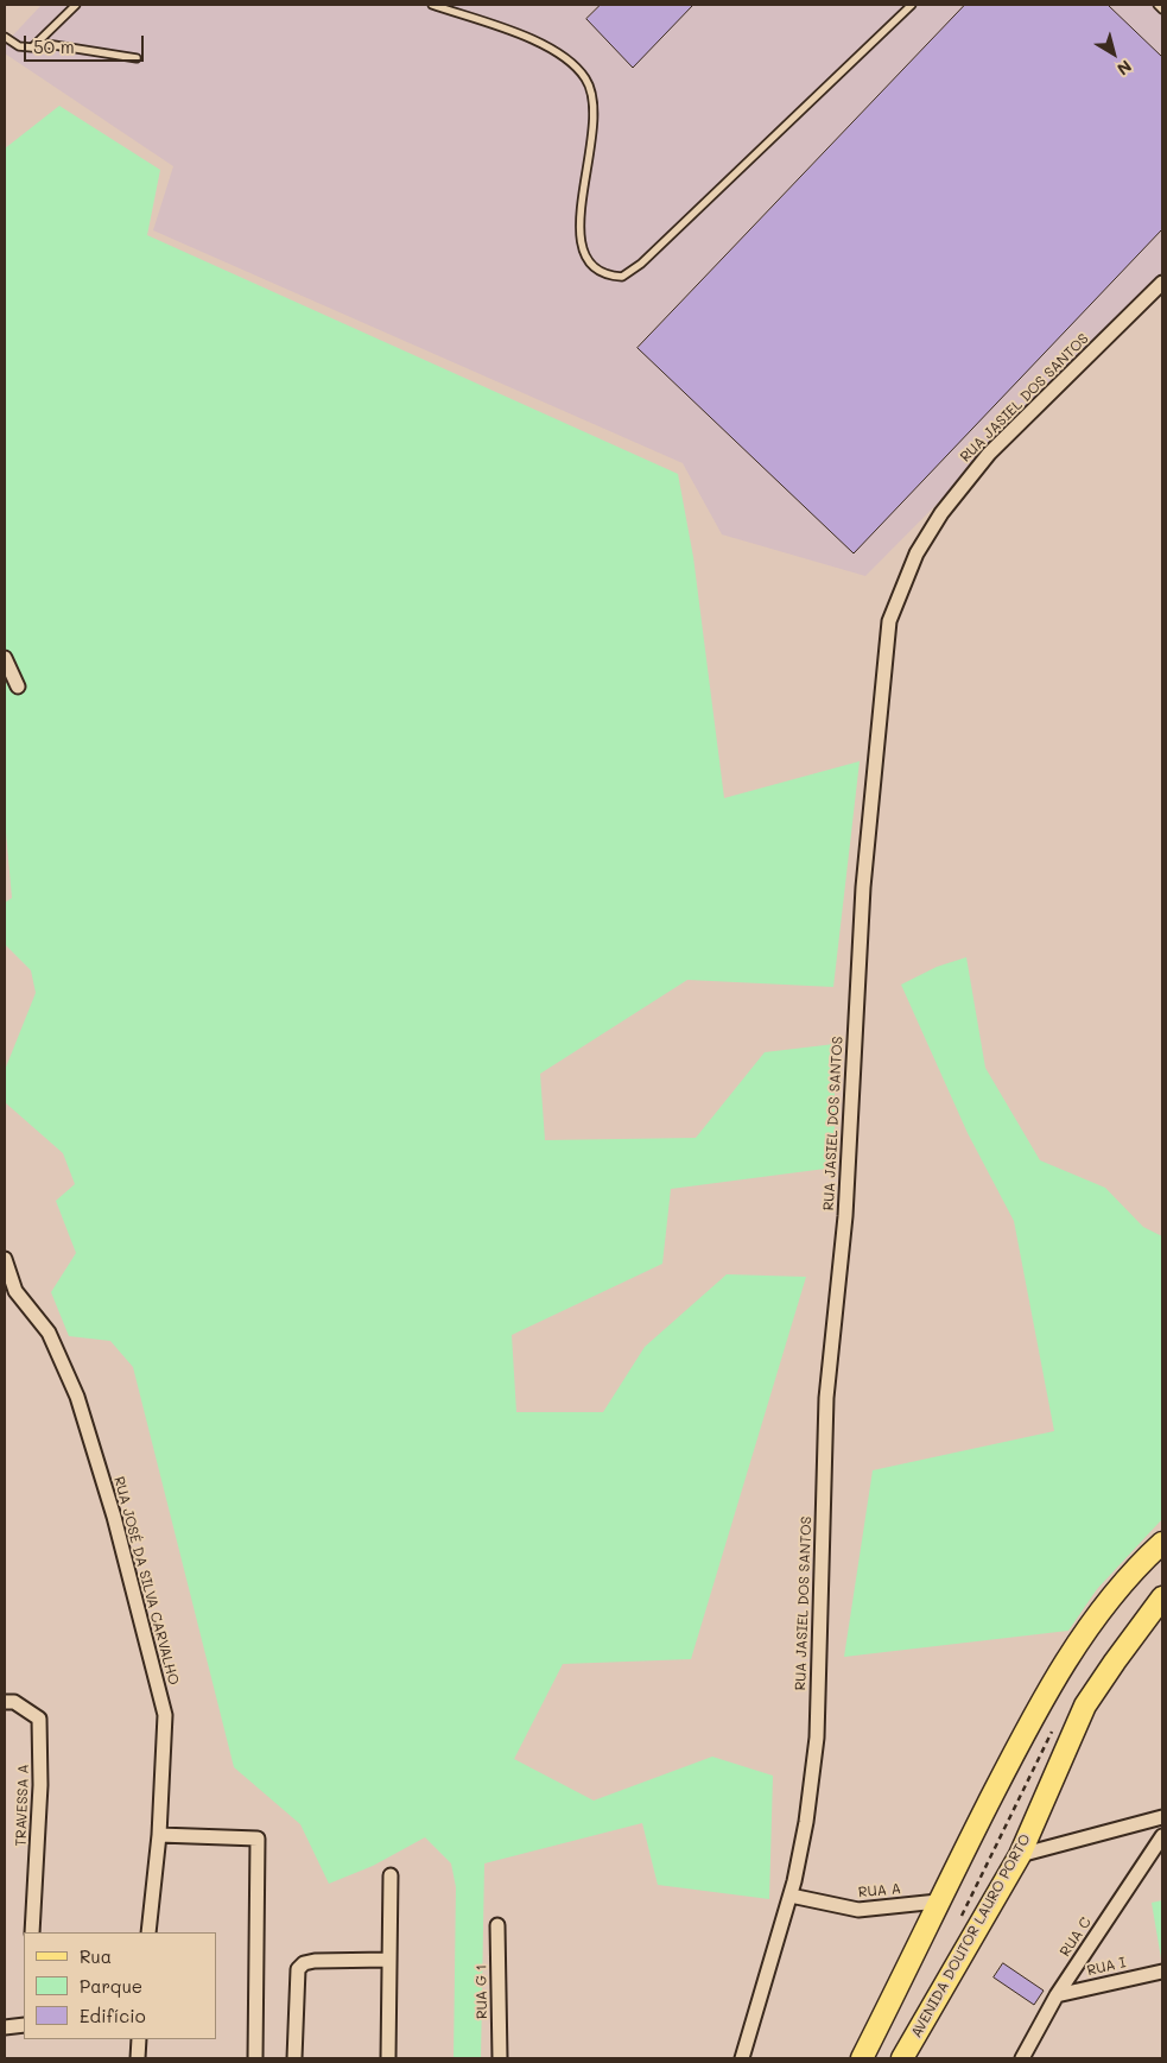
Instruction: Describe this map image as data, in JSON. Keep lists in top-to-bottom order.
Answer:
{
  "streets": {
    "main road": ["AVENIDA DOUTOR LAURO PORTO"],
    "street": [
      "RUA JASIEL DOS SANTOS",
      "RUA JOSÉ DA SILVA CARVALHO",
      "TRAVESSA A",
      "RUA A",
      "RUA C",
      "RUA I",
      "RUA G 1"
    ]
  },
  "crossings": [
    ["RUA JASIEL DOS SANTOS", "RUA A"],
    ["RUA C", "RUA I"]
  ],
  "legend": ["Rua", "Parque", "Edifício"],
  "scale_bar": "50 m",
  "north": "bottom right"
}
